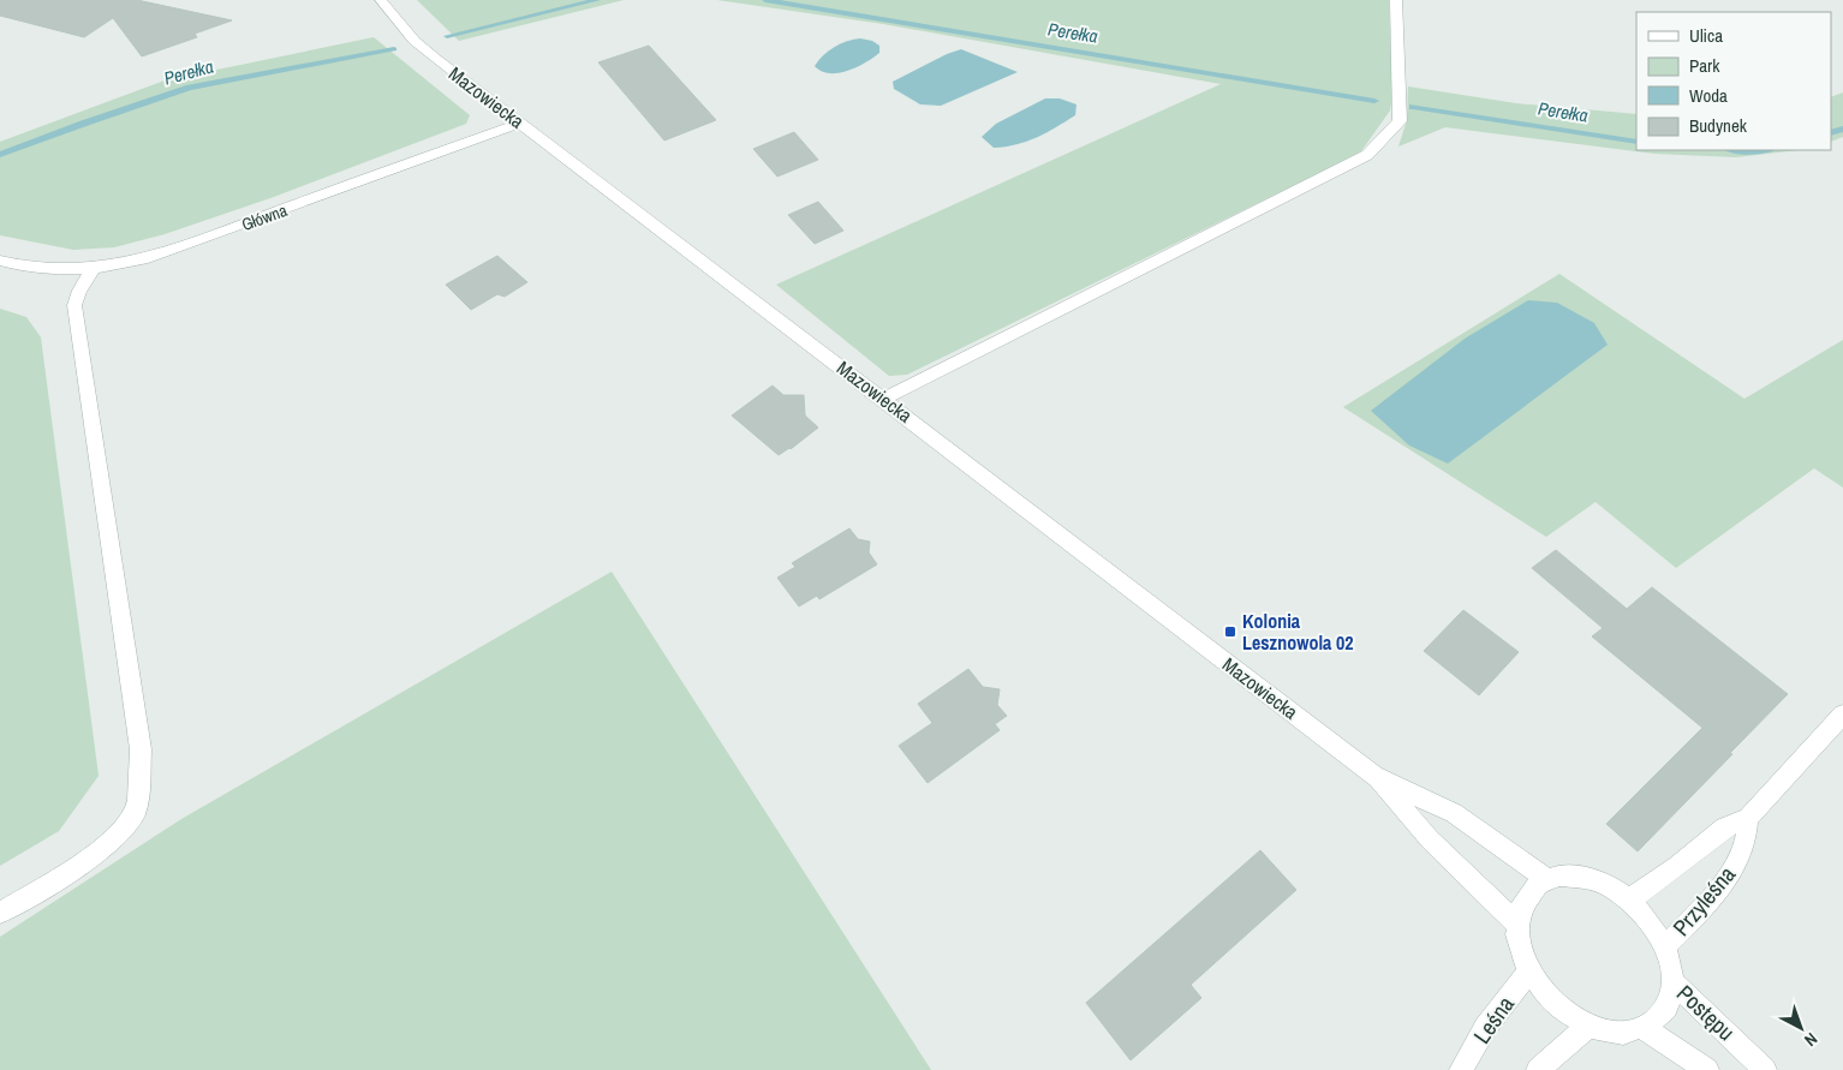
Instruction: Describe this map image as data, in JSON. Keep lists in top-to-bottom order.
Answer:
{
  "streets": {
    "street": [
      "Mazowiecka",
      "Główna",
      "Przyleśna",
      "Postępu",
      "Leśna"
    ]
  },
  "crossings": [
    ["Mazowiecka", "Główna"],
    ["Mazowiecka", "Przyleśna"],
    ["Mazowiecka", "Postępu"],
    ["Mazowiecka", "Leśna"],
    ["Przyleśna", "Postępu"],
    ["Przyleśna", "Leśna"],
    ["Postępu", "Leśna"]
  ],
  "water": ["Perełka"],
  "places": {
    "transit": ["Kolonia Lesznowola 02"]
  },
  "legend": [
    "Ulica",
    "Park",
    "Woda",
    "Budynek"
  ],
  "north": "bottom right"
}
